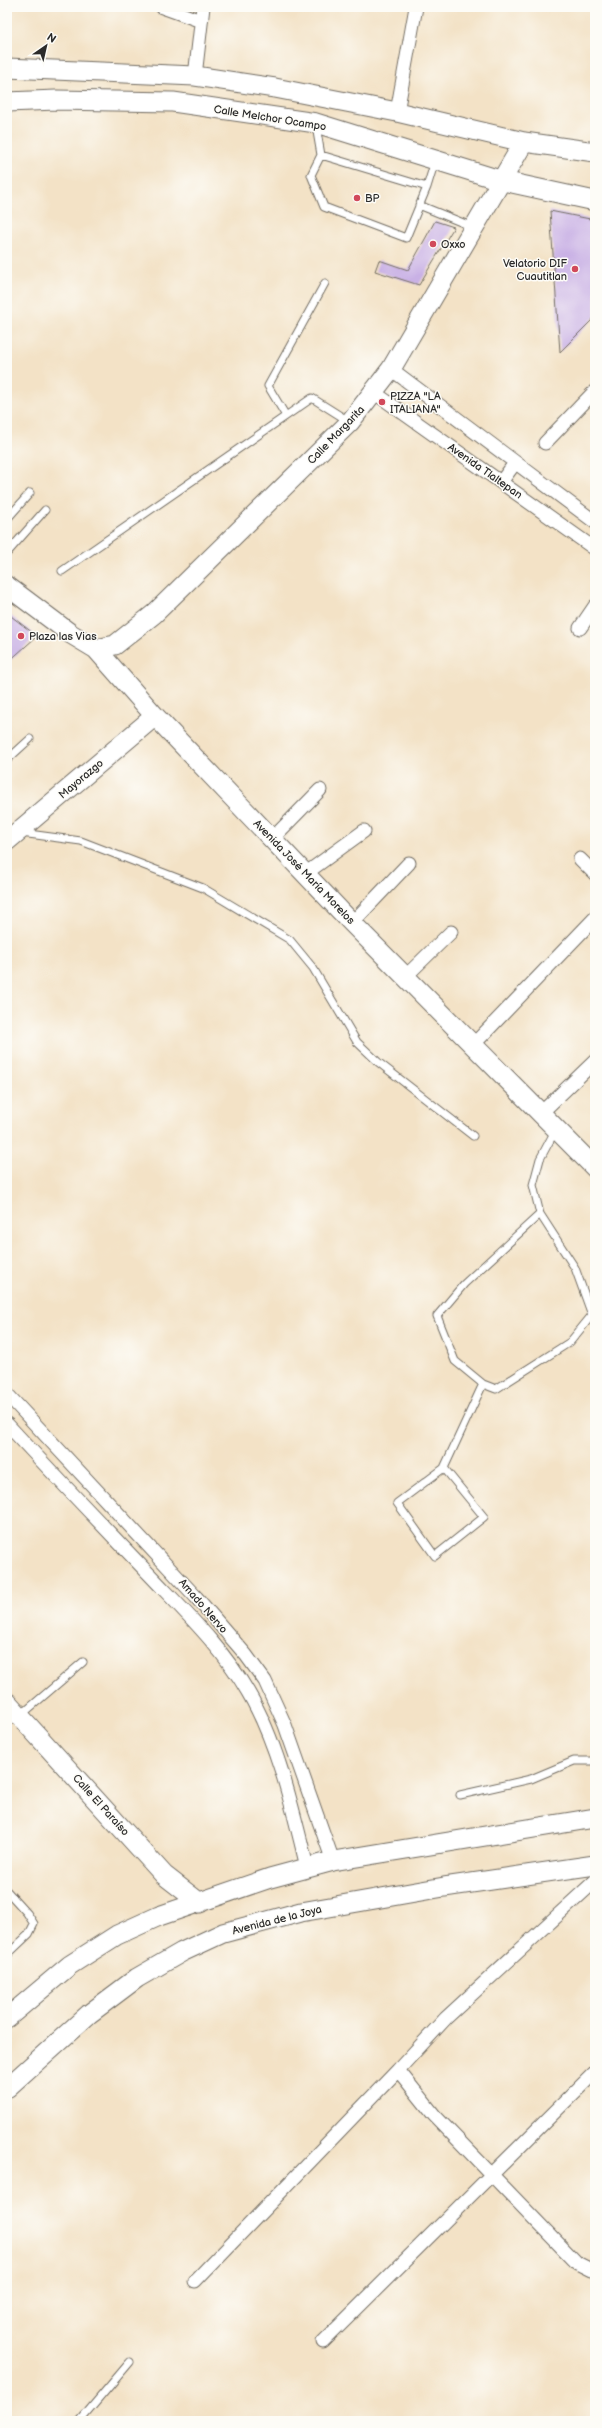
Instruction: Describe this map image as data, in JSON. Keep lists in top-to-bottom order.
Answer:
{
  "streets": {
    "main road": [
      "Calle Melchor Ocampo",
      "Calle Margarita",
      "Mayorazgo",
      "Avenida José María Morelos",
      "Calle El Paraíso",
      "Avenida de la Joya"
    ],
    "street": ["Avenida Tlaltepan", "Amado Nervo"]
  },
  "crossings": [
    ["Calle Melchor Ocampo", "Calle Margarita"],
    ["Calle Margarita", "Avenida Tlaltepan"],
    ["Calle Margarita", "Avenida José María Morelos"],
    ["Mayorazgo", "Avenida José María Morelos"]
  ],
  "places": [
    "BP",
    "Oxxo",
    "Velatorio DIF Cuautitlan",
    "PIZZA \"LA ITALIANA\"",
    "Plaza las Vias"
  ],
  "north": "top right"
}
